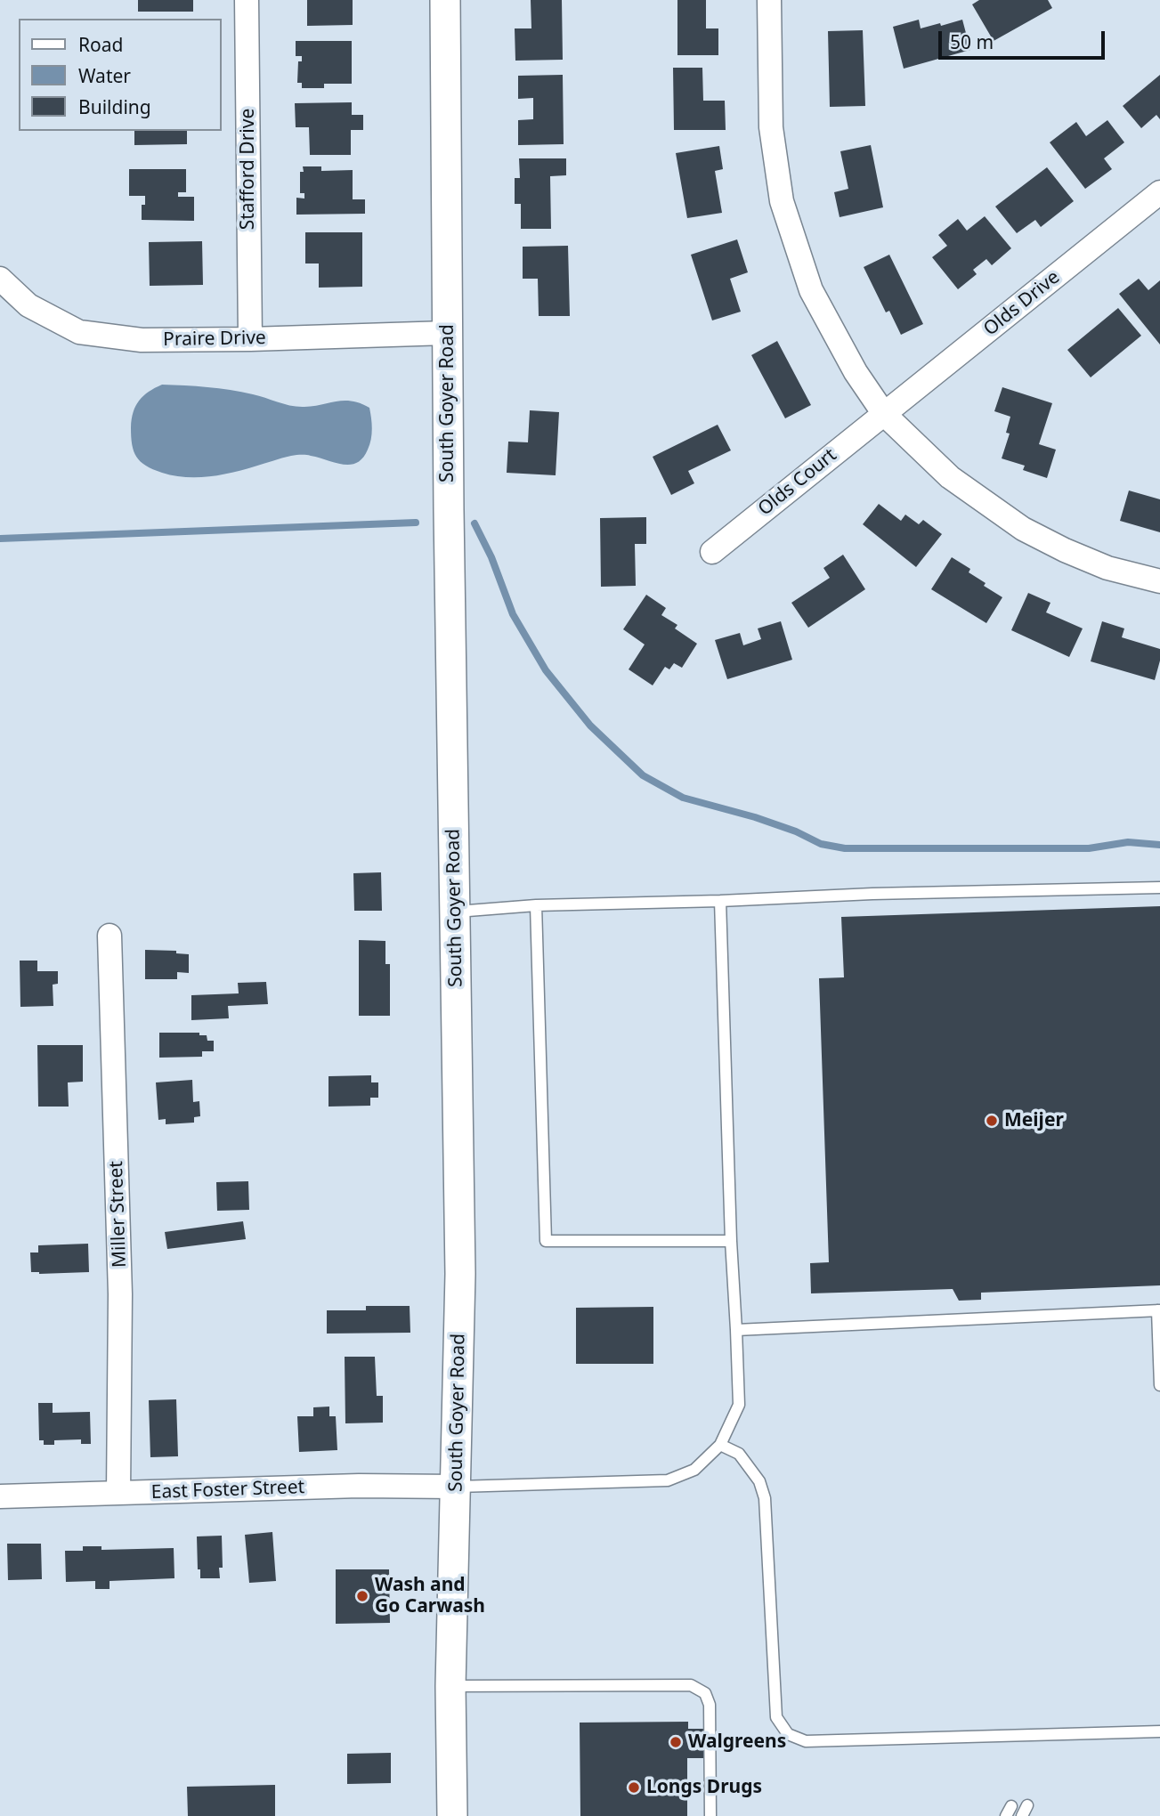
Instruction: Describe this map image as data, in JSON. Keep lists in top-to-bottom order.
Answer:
{
  "streets": {
    "street": [
      "Stafford Drive",
      "Olds Drive",
      "Praire Drive",
      "South Goyer Road",
      "Olds Court",
      "Miller Street",
      "East Foster Street"
    ]
  },
  "crossings": [
    ["Stafford Drive", "Praire Drive"],
    ["Olds Drive", "Olds Court"],
    ["Praire Drive", "South Goyer Road"],
    ["South Goyer Road", "East Foster Street"],
    ["Miller Street", "East Foster Street"]
  ],
  "places": [
    "Meijer",
    "Wash and Go Carwash",
    "Walgreens",
    "Longs Drugs"
  ],
  "legend": ["Road", "Water", "Building"],
  "scale_bar": "50 m"
}
